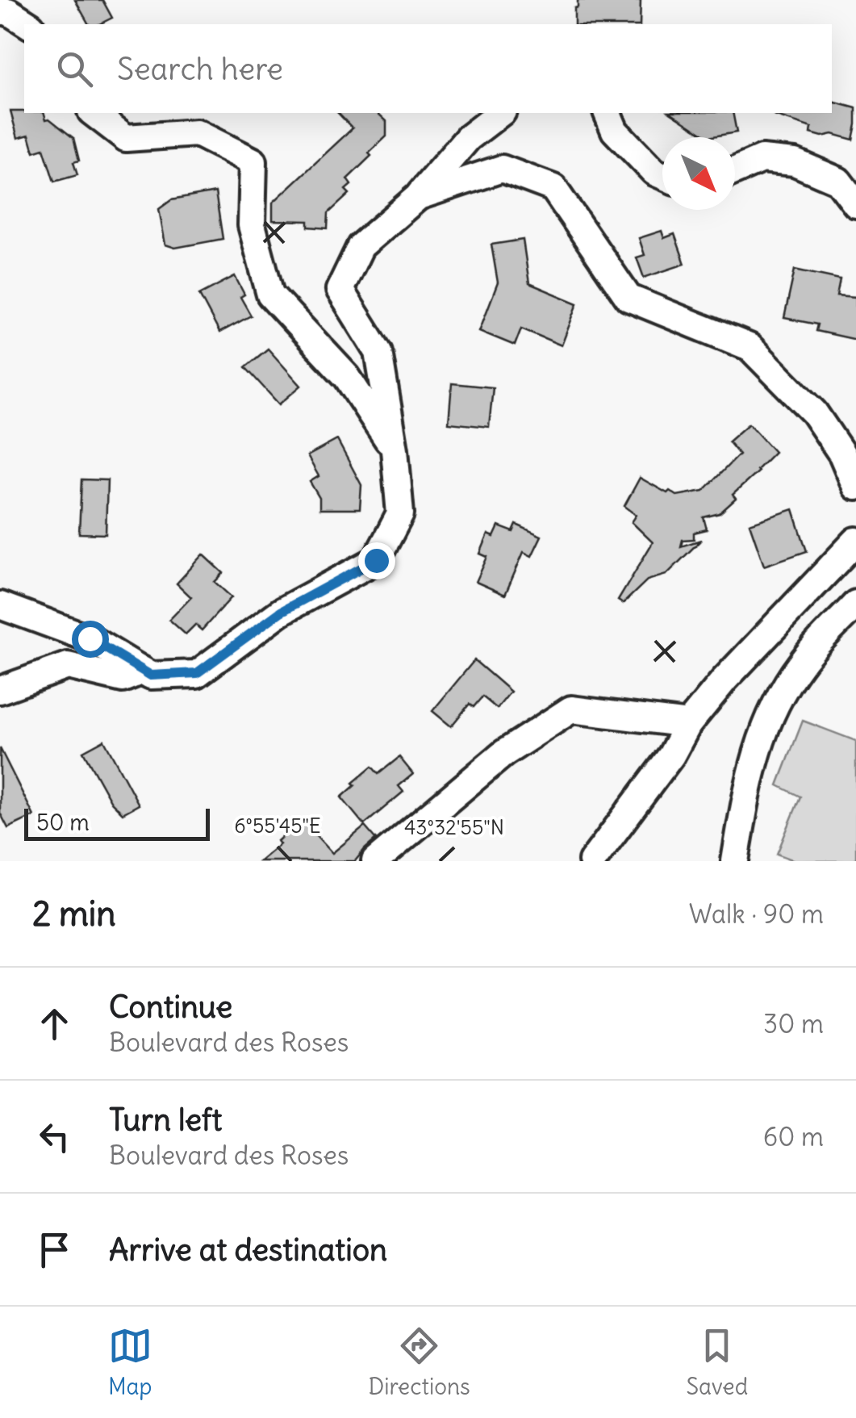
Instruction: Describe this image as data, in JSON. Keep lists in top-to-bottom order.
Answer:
{
  "scale_bar": "50 m",
  "north": "bottom right",
  "page": {
    "search": "Search here",
    "scale": "50 m",
    "heading": ["2 min", "Walk · 90 m"],
    "list": [
      ["Continue", "Boulevard des Roses", "30 m"],
      ["Turn left", "Boulevard des Roses", "60 m"],
      "Arrive at destination"
    ],
    "nav": ["Map", "Directions", "Saved"]
  },
  "coordinates": ["6°55'45\"E", "43°32'55\"N"]
}
